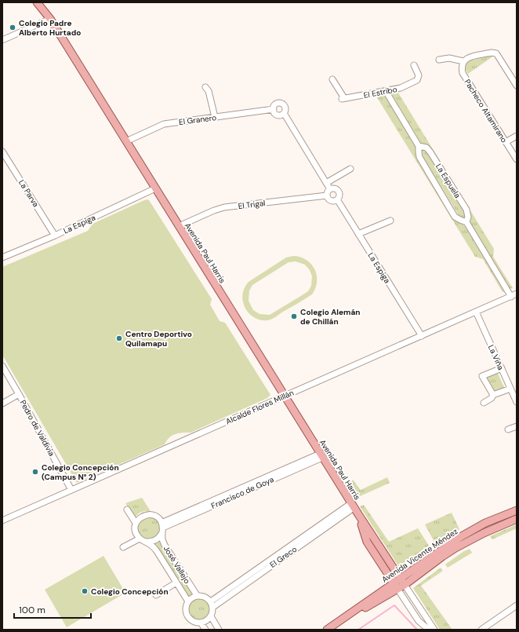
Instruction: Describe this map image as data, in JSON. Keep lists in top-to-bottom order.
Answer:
{
  "streets": {
    "main road": ["Avenida Paul Harris", "Avenida Vicente Méndez"],
    "street": [
      "El Estribo",
      "Pacheco Altamirano",
      "El Granero",
      "La Espuela",
      "La Parva",
      "El Trigal",
      "La Espiga",
      "La Viña",
      "Alcalde Flores Millán",
      "Pedro de Valdivia",
      "Francisco de Goya",
      "El Greco",
      "José Vallejo"
    ]
  },
  "crossings": [
    ["El Estribo", "La Espuela"],
    ["El Granero", "La Espiga"],
    ["El Granero", "Avenida Paul Harris"],
    ["La Espuela", "Alcalde Flores Millán"],
    ["La Parva", "La Espiga"],
    ["El Trigal", "La Espiga"],
    ["El Trigal", "Avenida Paul Harris"],
    ["La Espiga", "Avenida Paul Harris"],
    ["La Espiga", "Alcalde Flores Millán"],
    ["Avenida Paul Harris", "Alcalde Flores Millán"],
    ["Avenida Paul Harris", "Francisco de Goya"],
    ["Avenida Paul Harris", "Avenida Vicente Méndez"],
    ["Avenida Paul Harris", "El Greco"],
    ["La Viña", "Alcalde Flores Millán"],
    ["Alcalde Flores Millán", "Pedro de Valdivia"],
    ["Francisco de Goya", "José Vallejo"],
    ["El Greco", "José Vallejo"]
  ],
  "places": [
    "Colegio Padre Alberto Hurtado",
    "Colegio Alemán de Chillán",
    "Centro Deportivo Quilamapu",
    "Colegio Concepción (Campus N° 2)",
    "Colegio Concepción"
  ],
  "scale_bar": "100 m"
}
